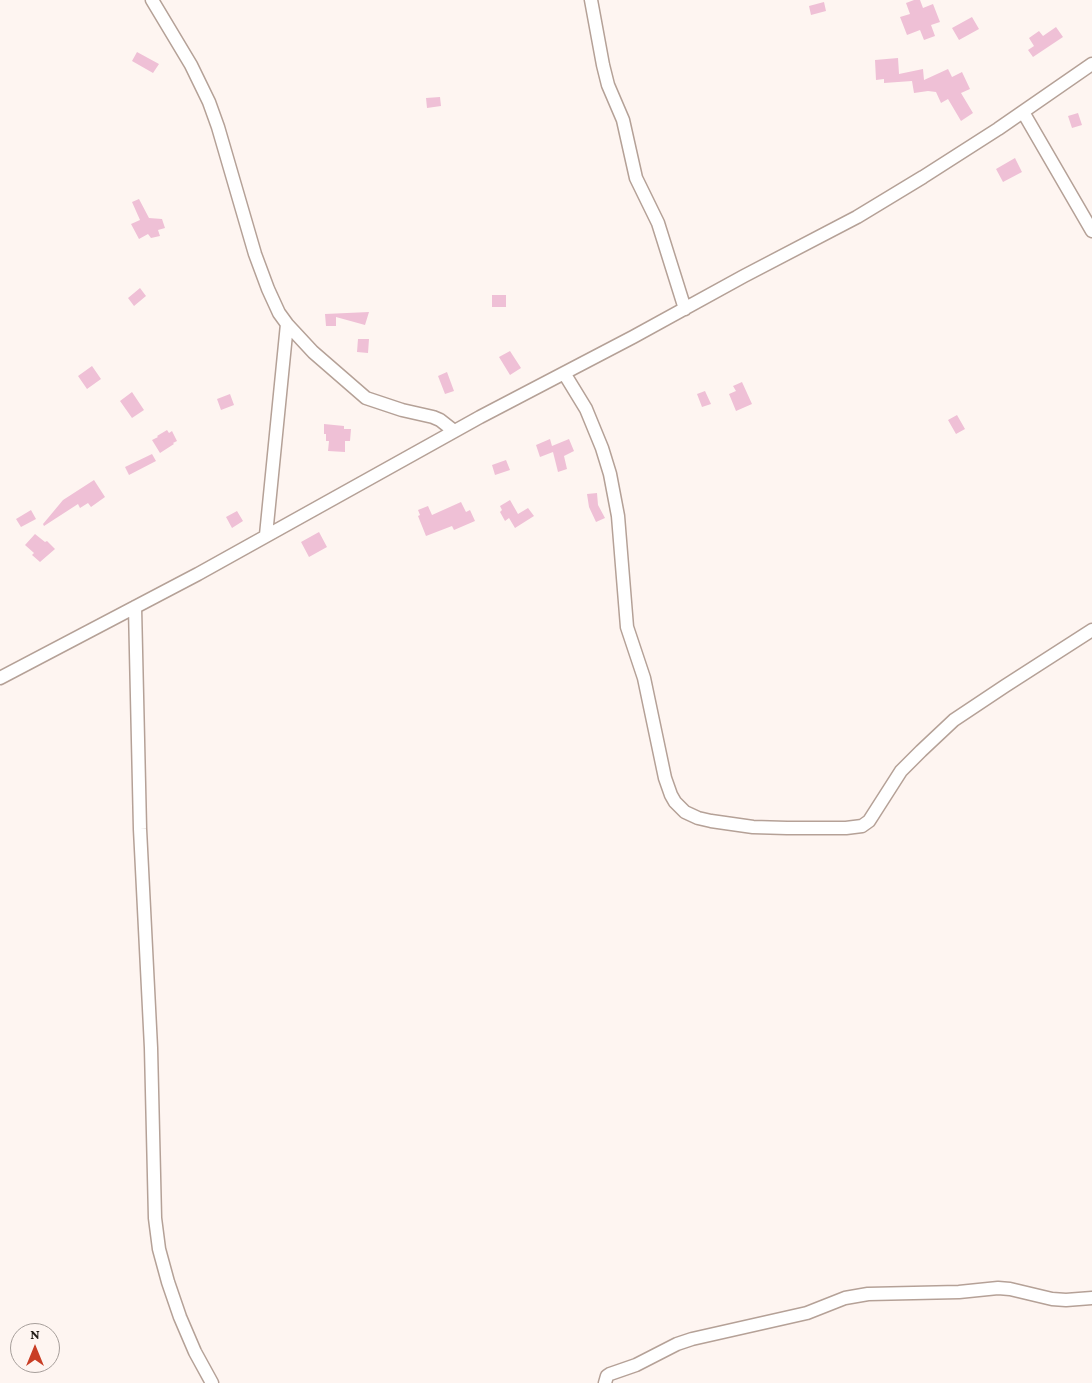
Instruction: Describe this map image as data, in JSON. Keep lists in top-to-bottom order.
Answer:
{
  "north": "top"
}
